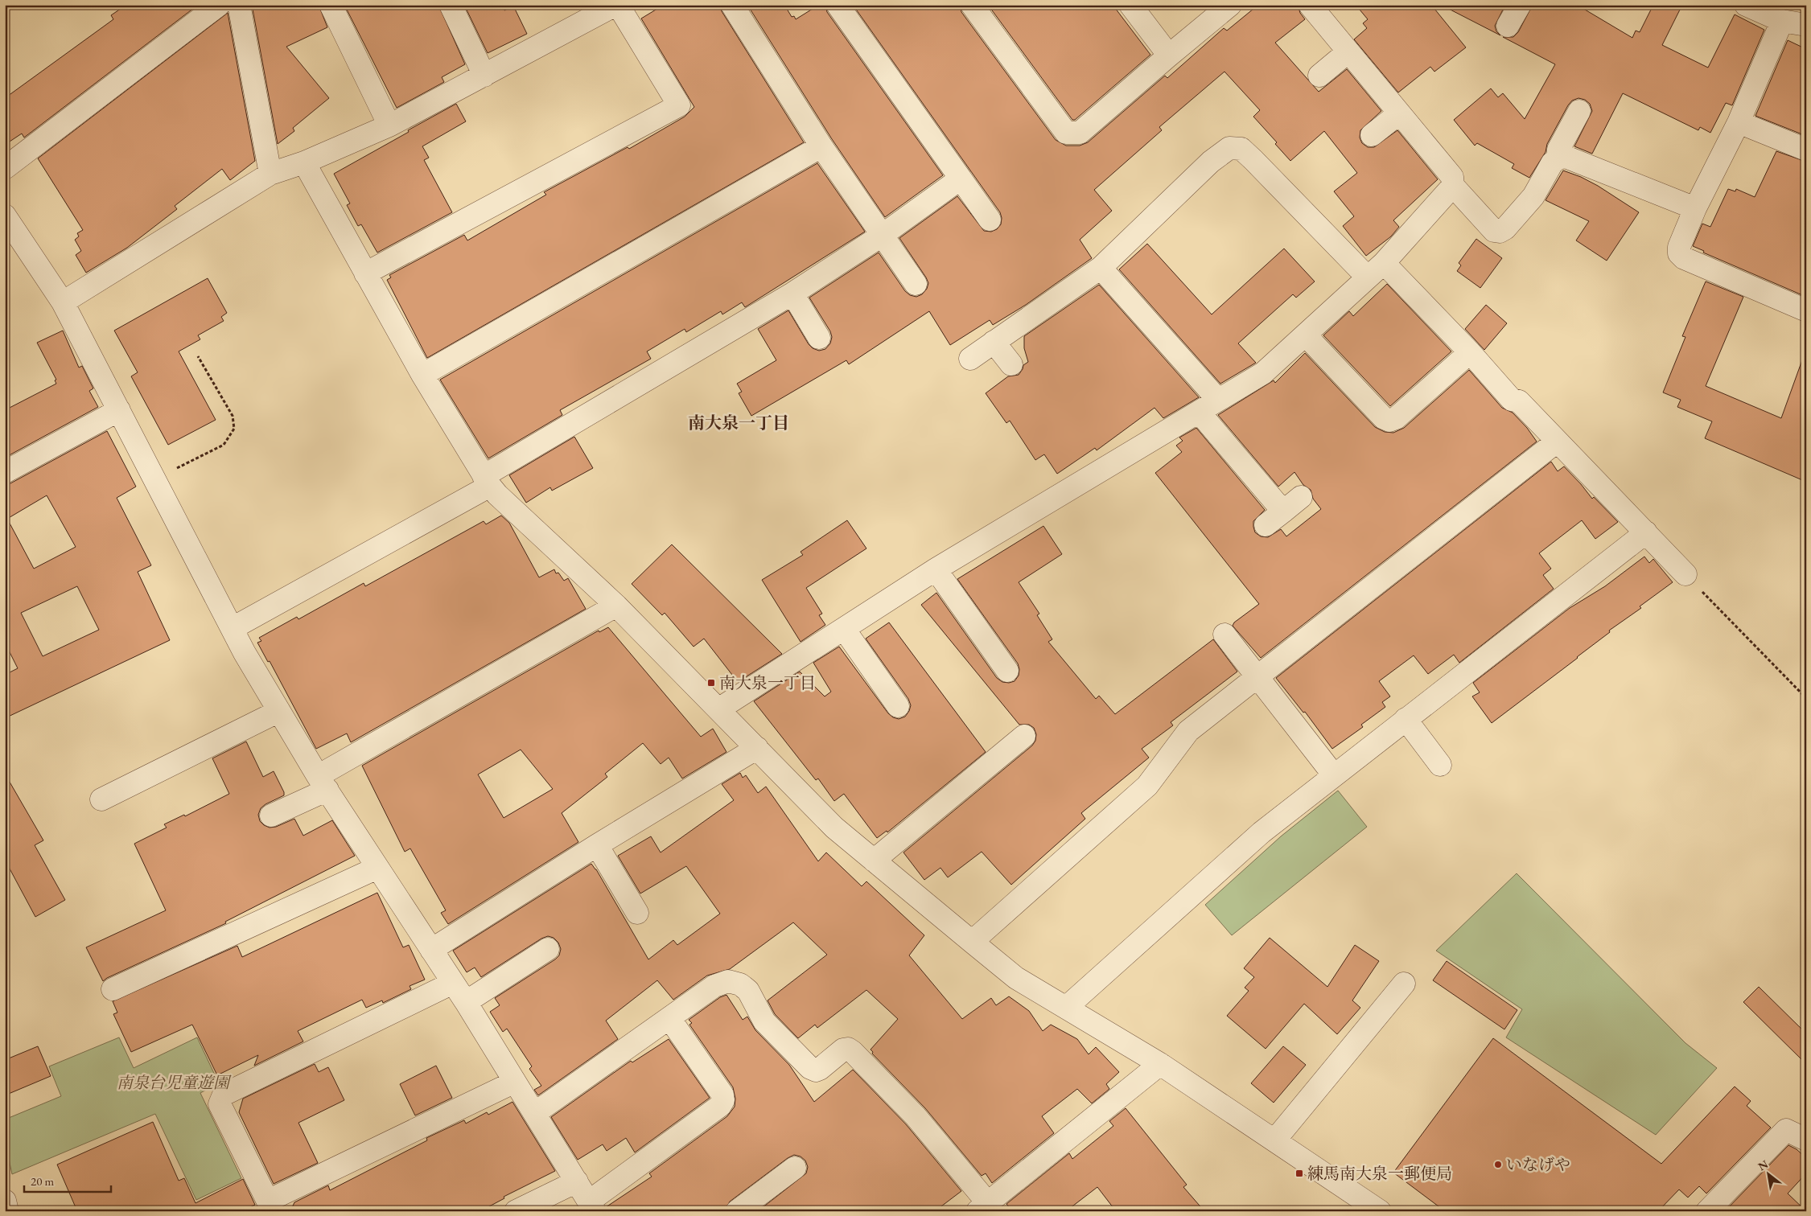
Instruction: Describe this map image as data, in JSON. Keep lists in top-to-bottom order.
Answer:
{
  "districts": ["南大泉一丁目"],
  "parks": ["南泉台児童遊園"],
  "places": {
    "transit": ["南大泉一丁目", "練馬南大泉一郵便局"],
    "other": ["いなげや"]
  },
  "scale_bar": "20 m",
  "north": "top left"
}
